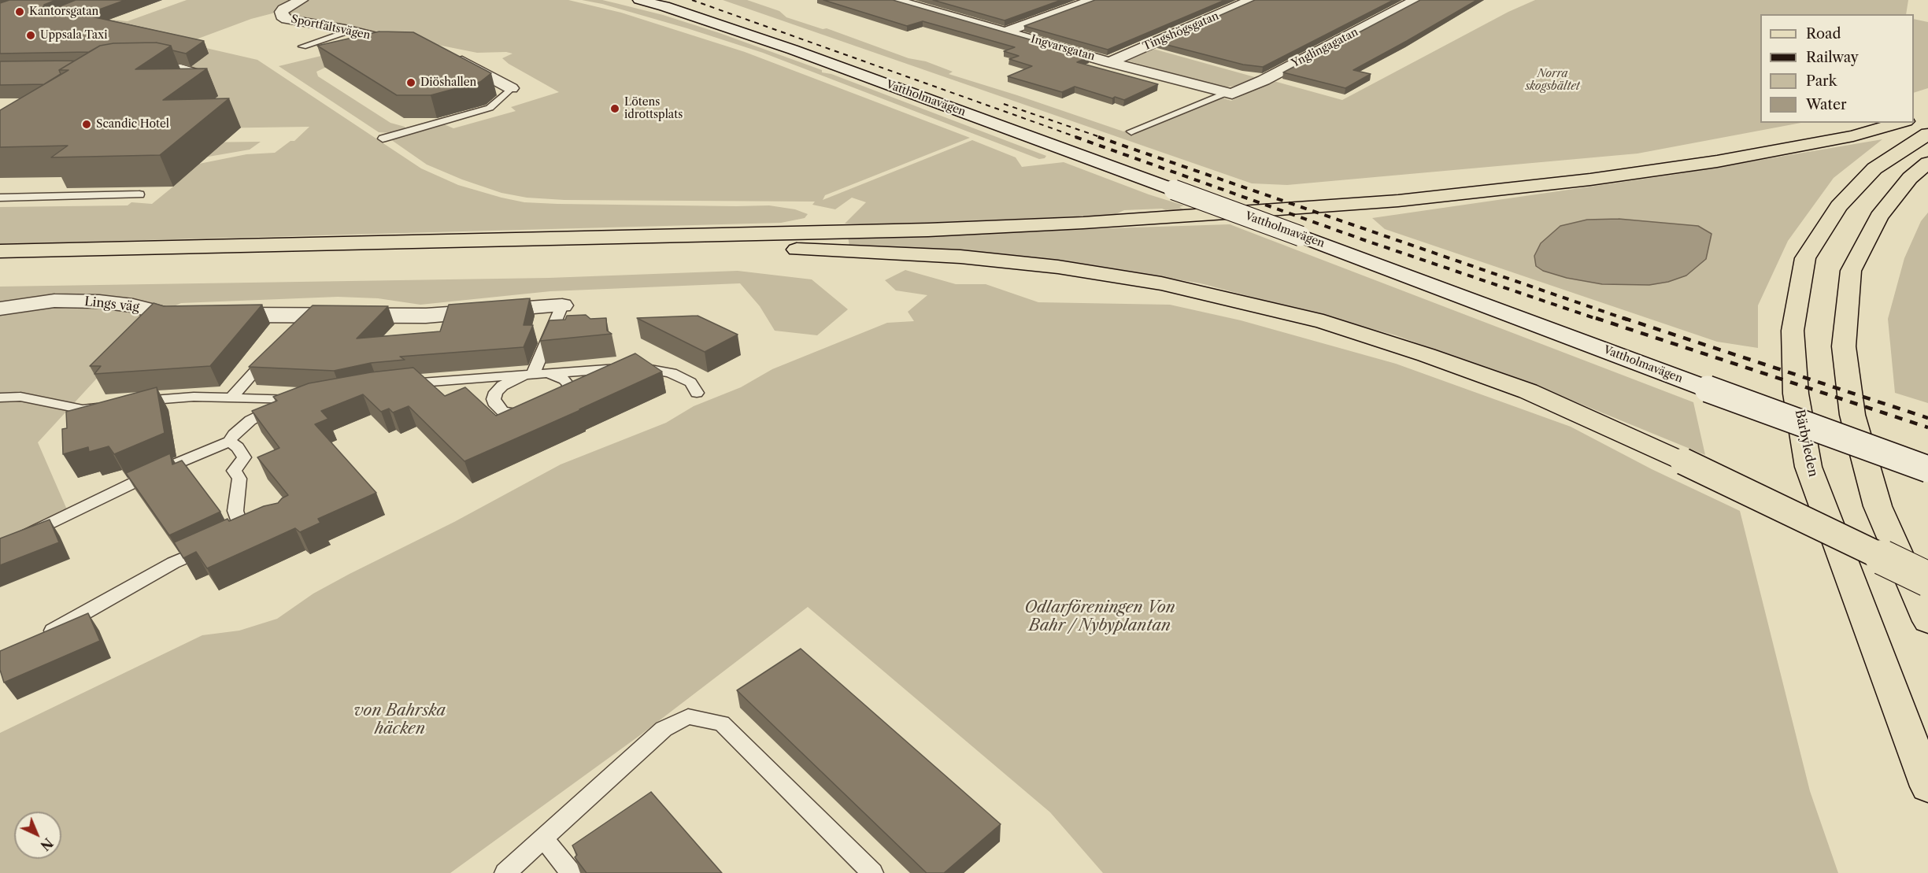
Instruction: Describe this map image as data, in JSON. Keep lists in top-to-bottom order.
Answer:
{
  "streets": {
    "main road": ["Bärbyleden"],
    "street": [
      "Sportfältsvägen",
      "Tingshögsgatan",
      "Ingvarsgatan",
      "Ynglingagatan",
      "Vattholmavägen",
      "Lings väg"
    ]
  },
  "crossings": [
    ["Tingshögsgatan", "Ingvarsgatan"],
    ["Ingvarsgatan", "Ynglingagatan"]
  ],
  "parks": ["Norra skogsbältet", "Odlarföreningen Von Bahr / Nybyplantan", "von Bahrska häcken"],
  "places": [
    "Kantorsgatan",
    "Uppsala Taxi",
    "Diöshallen",
    "Lötens idrottsplats",
    "Scandic Hotel"
  ],
  "legend": [
    "Road",
    "Railway",
    "Park",
    "Water"
  ],
  "north": "bottom right"
}
